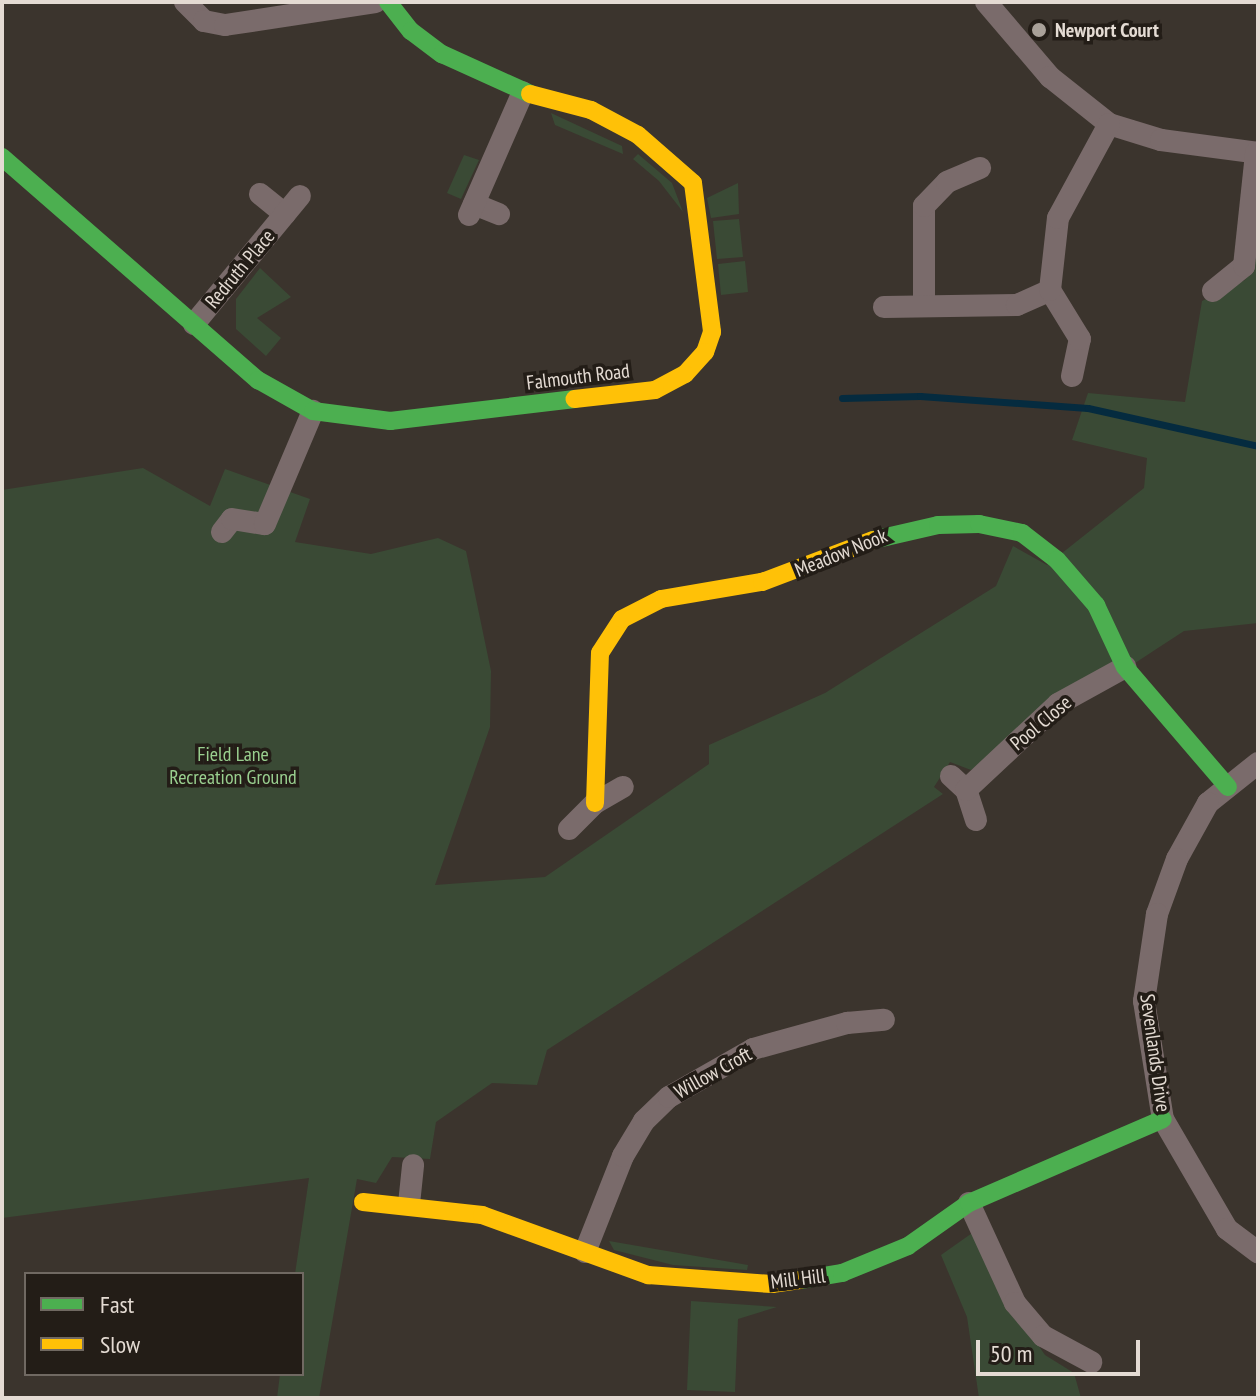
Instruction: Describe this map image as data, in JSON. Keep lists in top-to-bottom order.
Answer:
{
  "streets": {
    "street": [
      "Redruth Place",
      "Falmouth Road",
      "Meadow Nook",
      "Pool Close",
      "Sevenlands Drive",
      "Willow Croft",
      "Mill Hill"
    ]
  },
  "crossings": [
    ["Redruth Place", "Falmouth Road"],
    ["Meadow Nook", "Pool Close"],
    ["Meadow Nook", "Sevenlands Drive"],
    ["Sevenlands Drive", "Mill Hill"],
    ["Willow Croft", "Mill Hill"]
  ],
  "parks": ["Field Lane Recreation Ground"],
  "places": ["Newport Court"],
  "legend": ["Fast", "Slow"],
  "scale_bar": "50 m"
}
